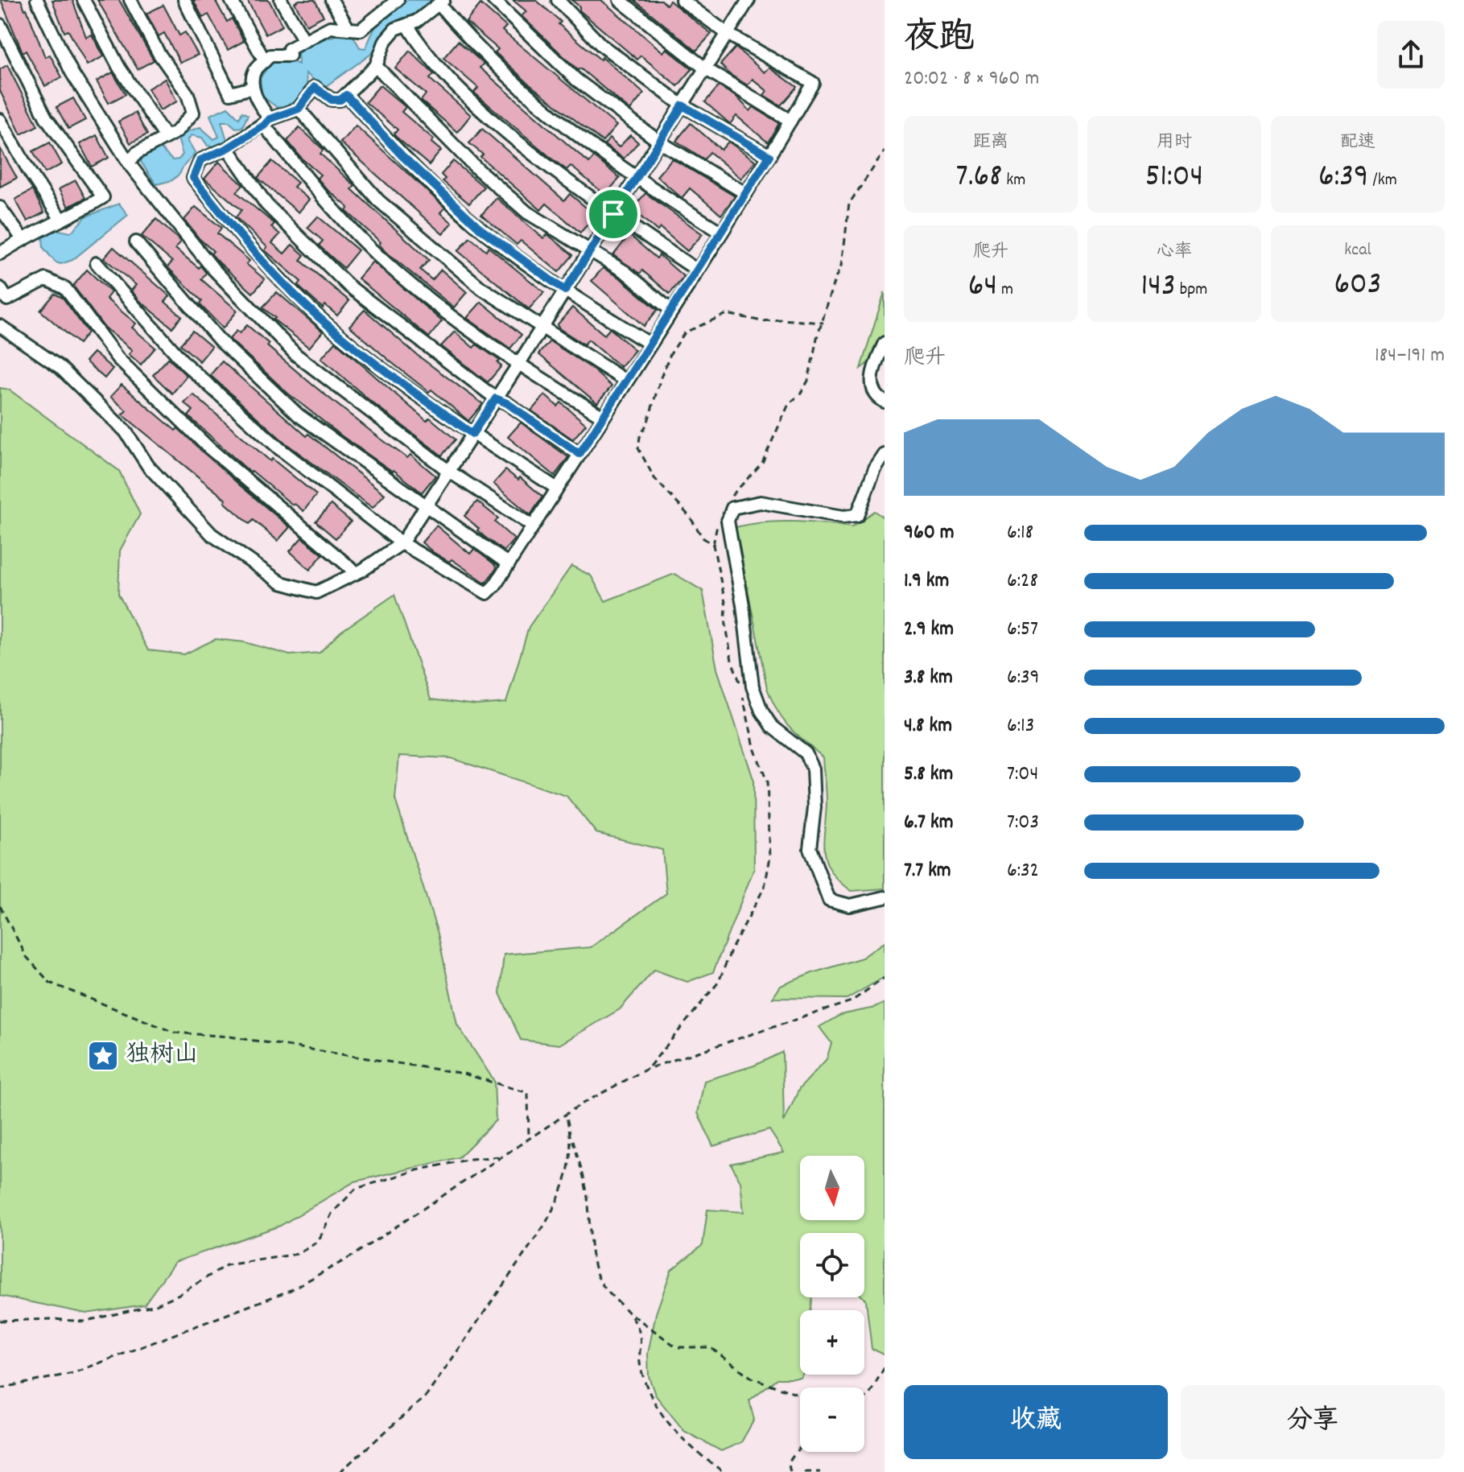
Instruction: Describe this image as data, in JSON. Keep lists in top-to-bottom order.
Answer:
{
  "places": {
    "place": ["独树山"]
  },
  "north": "bottom",
  "page": {
    "heading": ["夜跑", "20:02 · 8 × 960 m"],
    "stats": [
      ["距离", "7.68 km"],
      ["用时", "51:04"],
      ["配速", "6:39 /km"],
      ["爬升", "64 m"],
      ["心率", "143 bpm"],
      ["kcal", "603"]
    ],
    "chart": ["爬升", "184–191 m"],
    "list": [
      {
        "name": "960 m",
        "note": "6:18"
      },
      {
        "name": "1.9 km",
        "note": "6:28"
      },
      {
        "name": "2.9 km",
        "note": "6:57"
      },
      {
        "name": "3.8 km",
        "note": "6:39"
      },
      {
        "name": "4.8 km",
        "note": "6:13"
      },
      {
        "name": "5.8 km",
        "note": "7:04"
      },
      {
        "name": "6.7 km",
        "note": "7:03"
      },
      {
        "name": "7.7 km",
        "note": "6:32"
      }
    ],
    "map_buttons": ["+", "−"],
    "buttons": ["收藏", "分享"]
  }
}
